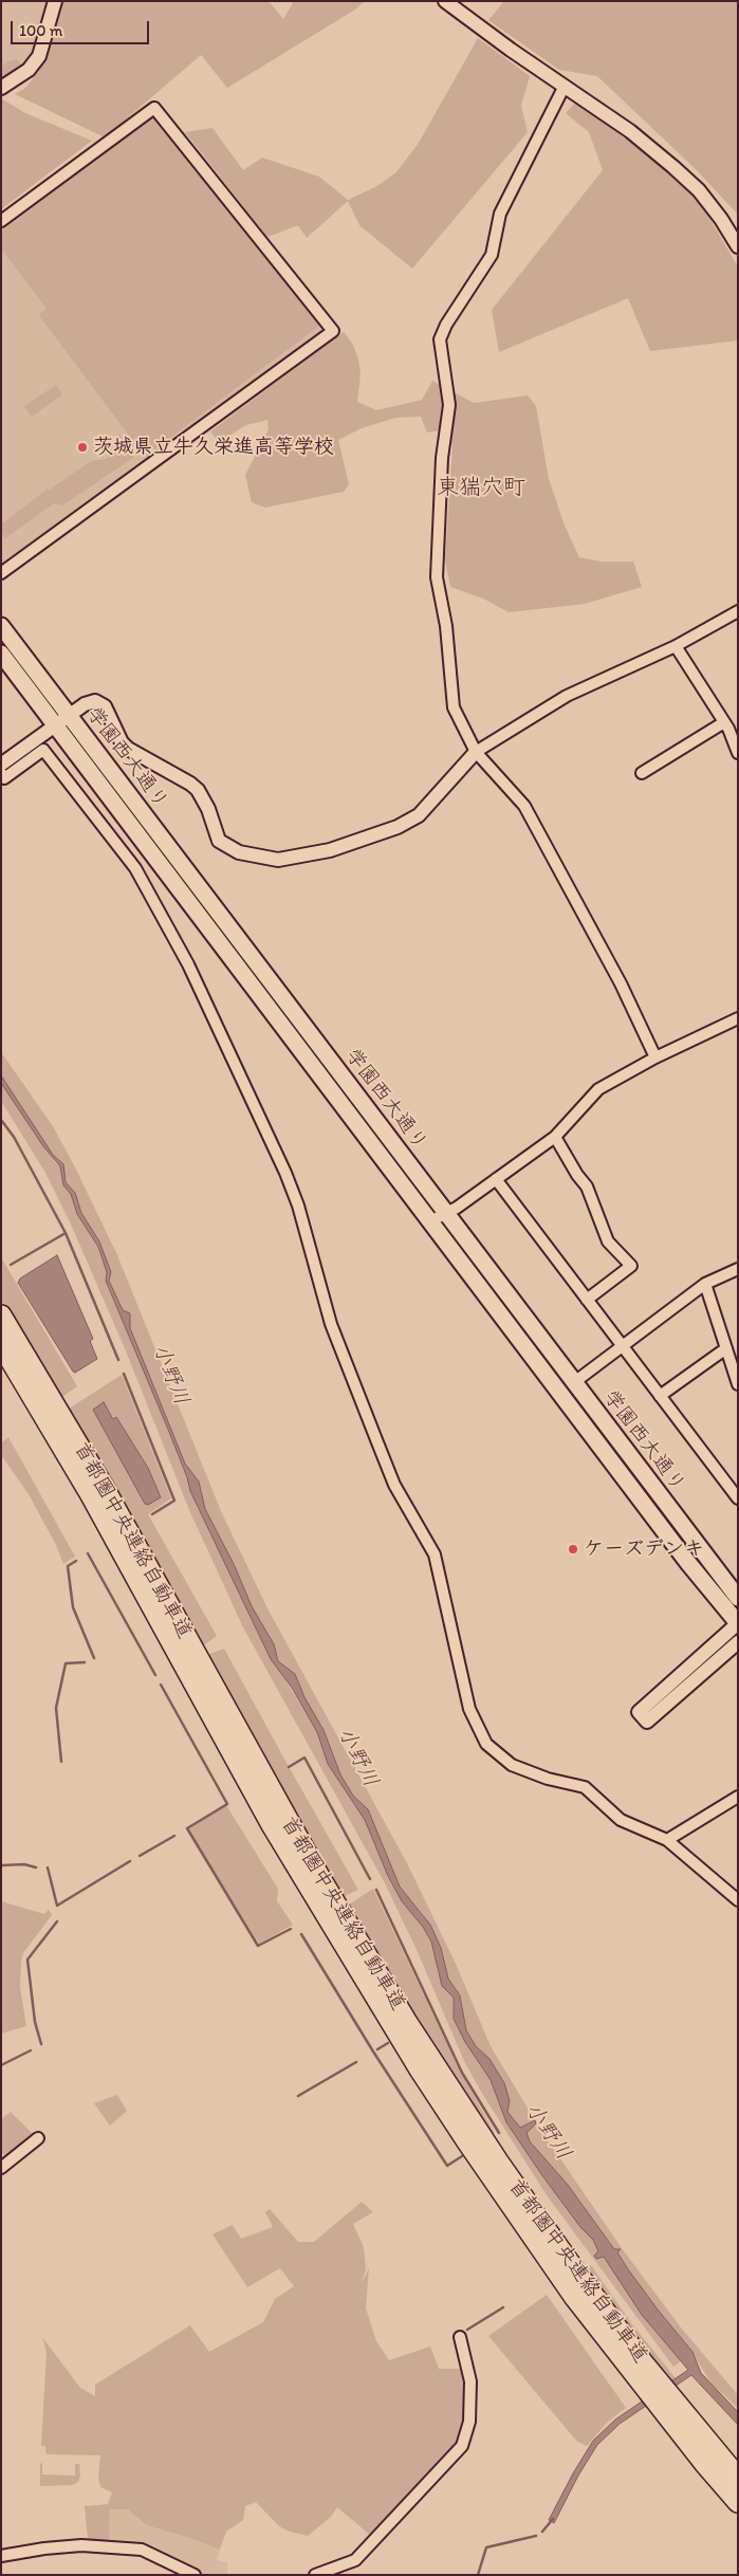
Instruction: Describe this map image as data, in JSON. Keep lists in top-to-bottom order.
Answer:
{
  "streets": {
    "highway": ["首都圏中央連絡自動車道"],
    "main road": ["学園西大通り"]
  },
  "districts": ["東猯穴町"],
  "water": ["小野川"],
  "places": ["茨城県立牛久栄進高等学校", "ケーズデンキ"],
  "scale_bar": "100 m"
}
